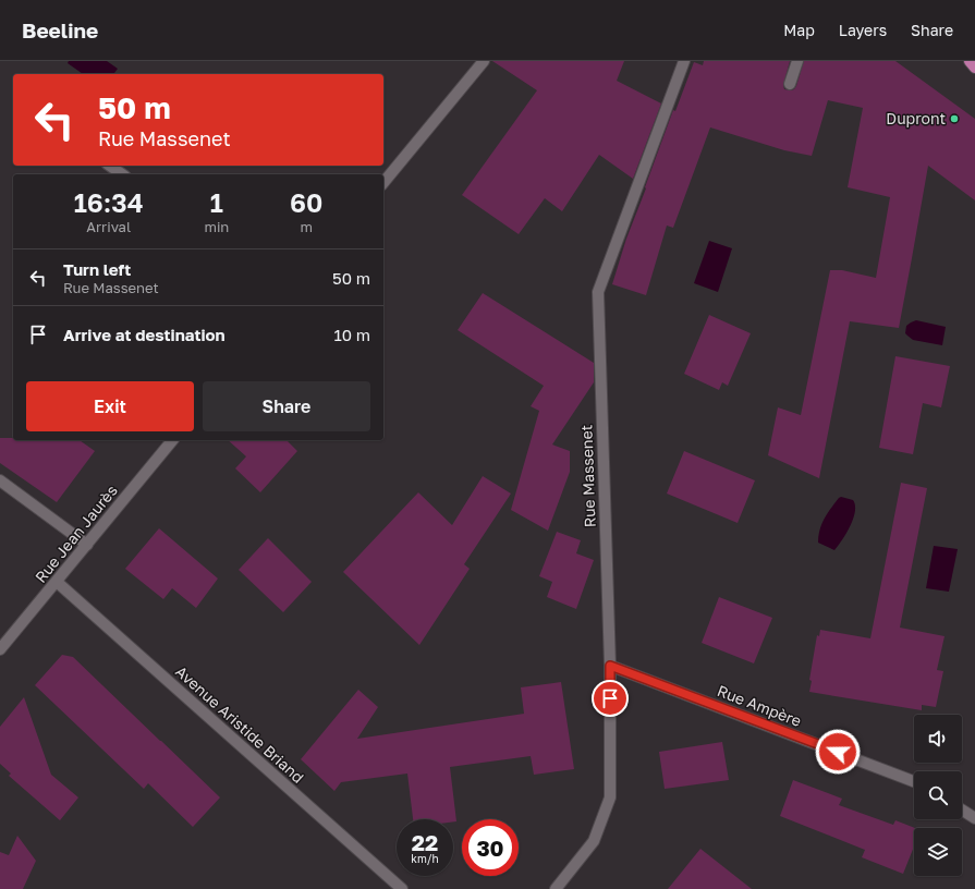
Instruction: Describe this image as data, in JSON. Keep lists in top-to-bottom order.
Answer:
{
  "streets": {
    "street": [
      "Rue Massenet",
      "Rue Jean Jaurès",
      "Rue Ampère",
      "Avenue Aristide Briand"
    ]
  },
  "crossings": [
    ["Rue Massenet", "Rue Ampère"],
    ["Rue Jean Jaurès", "Avenue Aristide Briand"]
  ],
  "places": ["Dupront"],
  "page": {
    "header": "Beeline",
    "nav": ["Map", "Layers", "Share"],
    "turn": ["50 m", "Rue Massenet"],
    "eta": [
      "16:34",
      "Arrival",
      "1",
      "min",
      "60",
      "m"
    ],
    "list": [
      {
        "name": "Turn left",
        "note": "Rue Massenet",
        "value": "50 m"
      },
      {
        "name": "Arrive at destination",
        "value": "10 m"
      }
    ],
    "buttons": ["Exit", "Share"],
    "speed": "22 km/h",
    "limit": "30"
  }
}
